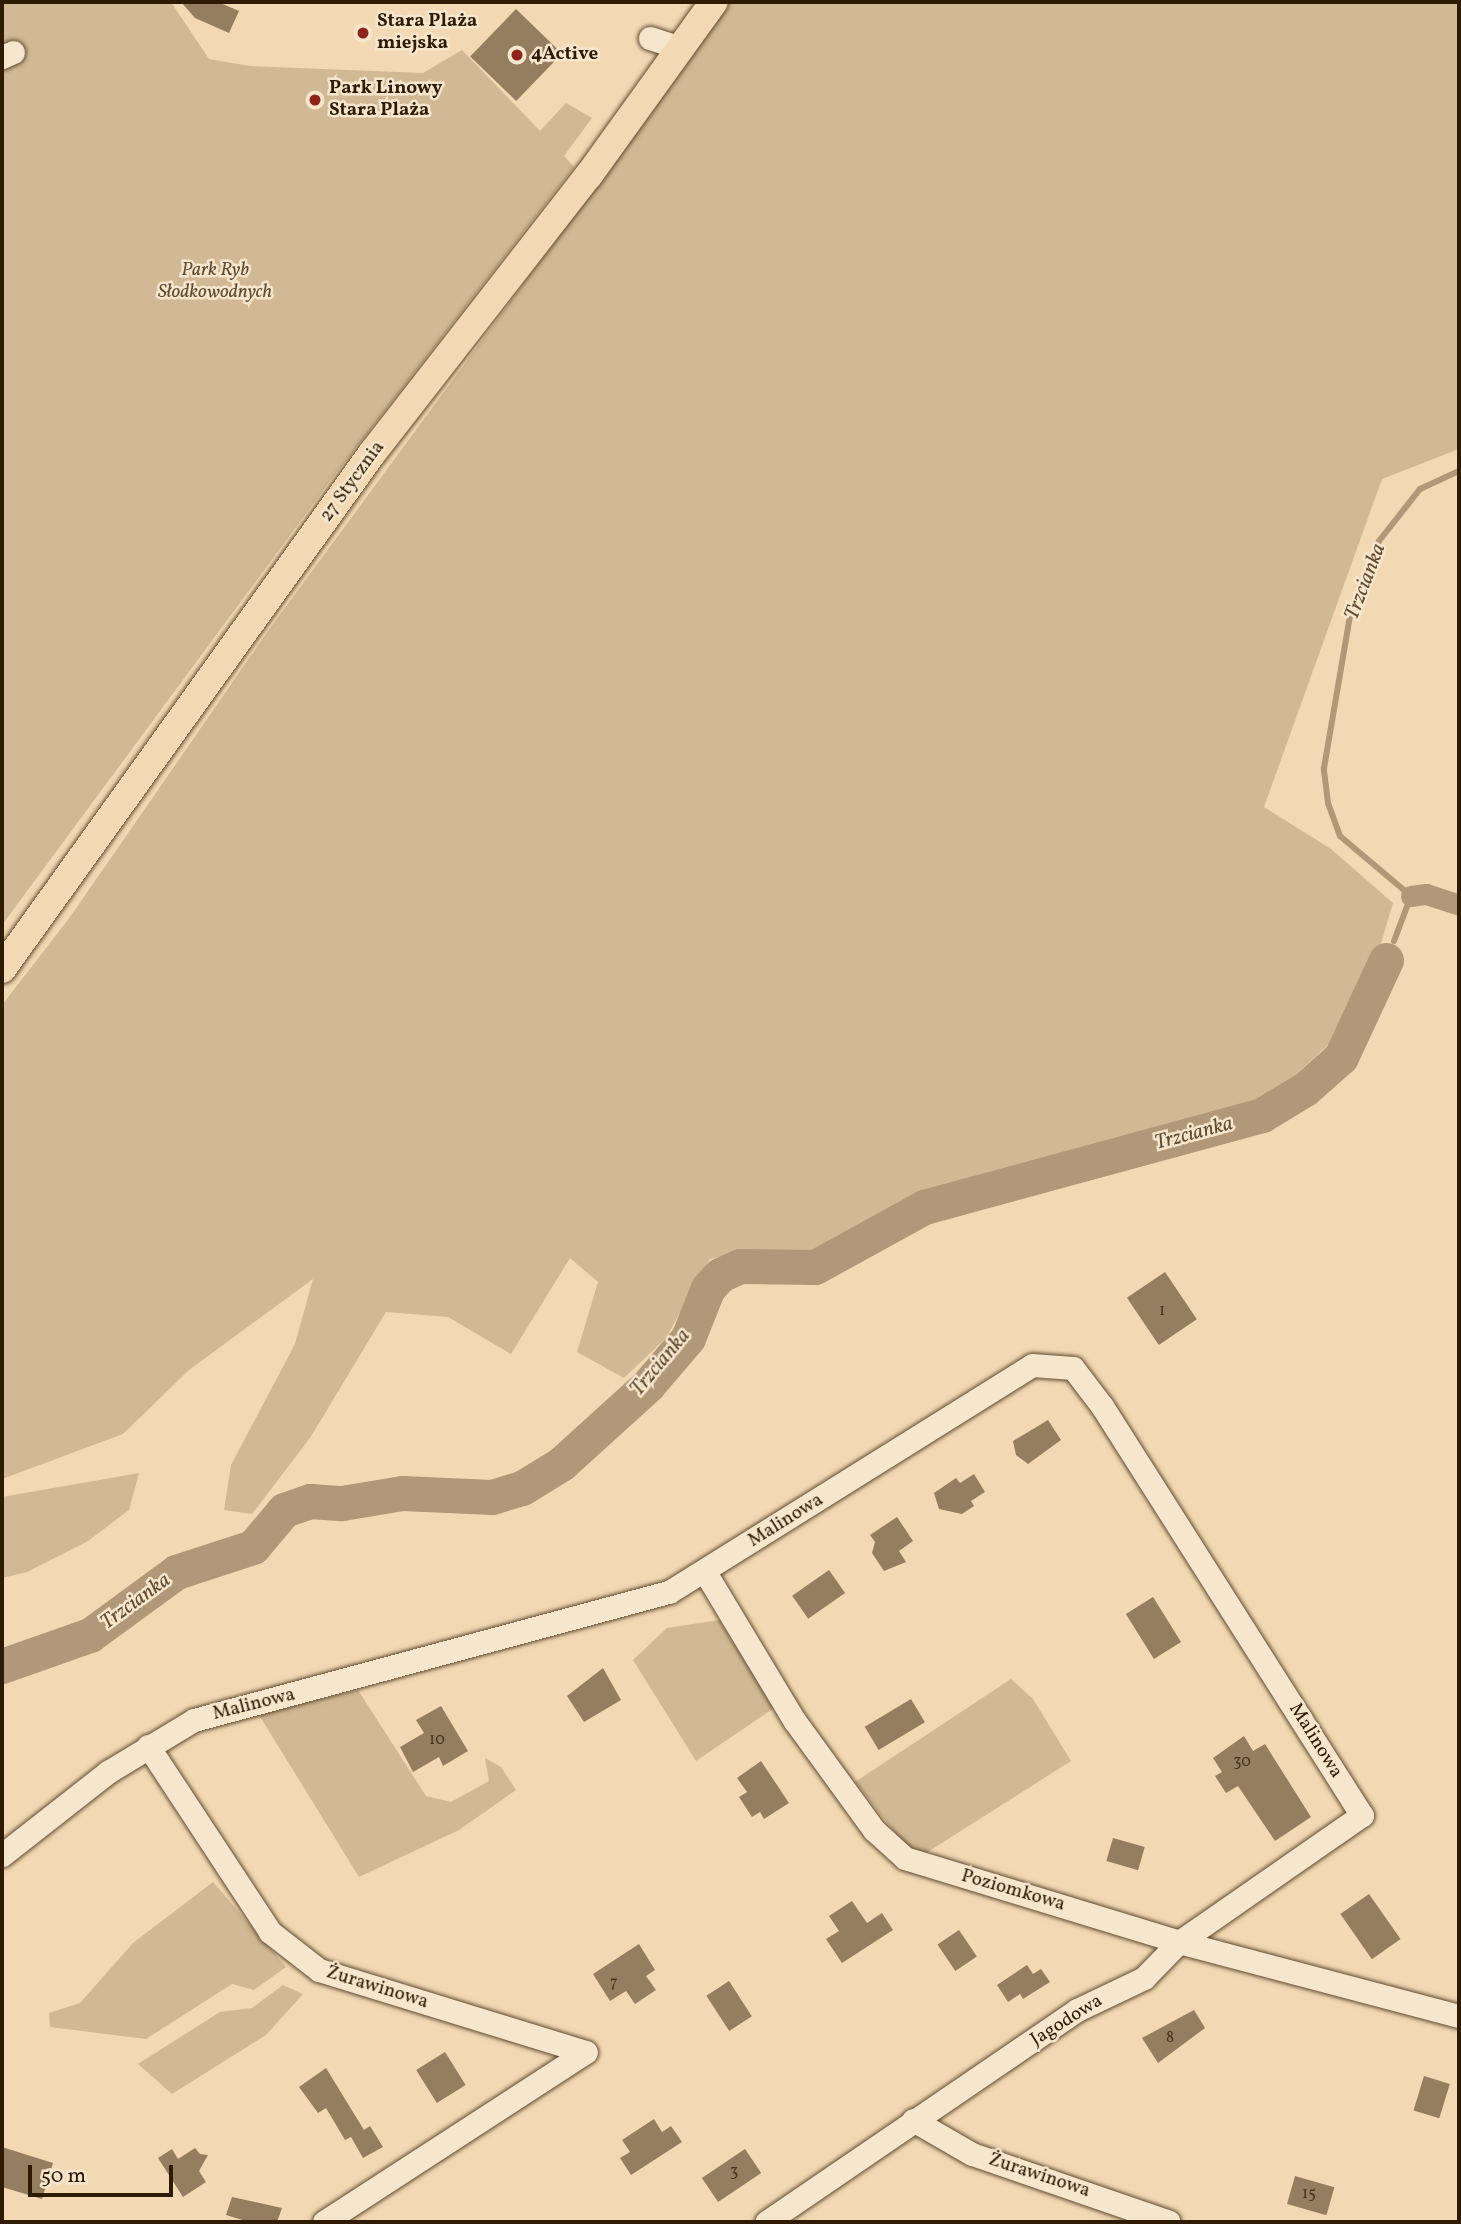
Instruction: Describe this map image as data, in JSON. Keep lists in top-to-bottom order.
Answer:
{
  "streets": {
    "main road": ["27 Stycznia"],
    "street": [
      "Malinowa",
      "Poziomkowa",
      "Żurawinowa",
      "Jagodowa"
    ]
  },
  "crossings": [
    ["Malinowa", "Poziomkowa"],
    ["Malinowa", "Żurawinowa"],
    ["Malinowa", "Jagodowa"],
    ["Poziomkowa", "Jagodowa"],
    ["Żurawinowa", "Jagodowa"]
  ],
  "water": ["Trzcianka"],
  "parks": ["Park Ryb Słodkowodnych"],
  "places": ["Stara Plaża miejska", "4Active", "Park Linowy Stara Plaża"],
  "house_numbers": [
    "1",
    "10",
    "30",
    "7",
    "8",
    "3",
    "15"
  ],
  "scale_bar": "50 m"
}
